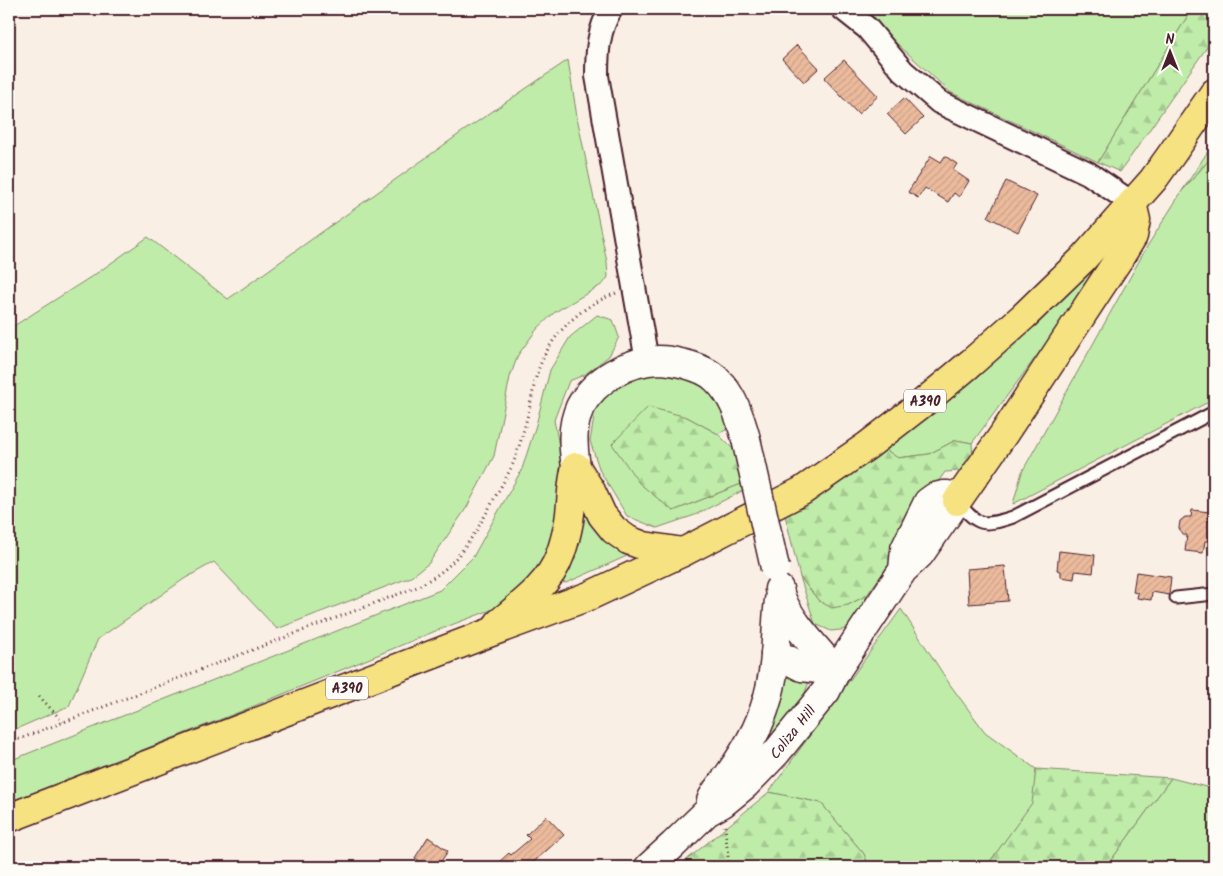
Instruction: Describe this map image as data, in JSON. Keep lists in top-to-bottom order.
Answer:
{
  "streets": {
    "highway": ["A390"],
    "street": ["Coliza Hill"]
  },
  "north": "top"
}
